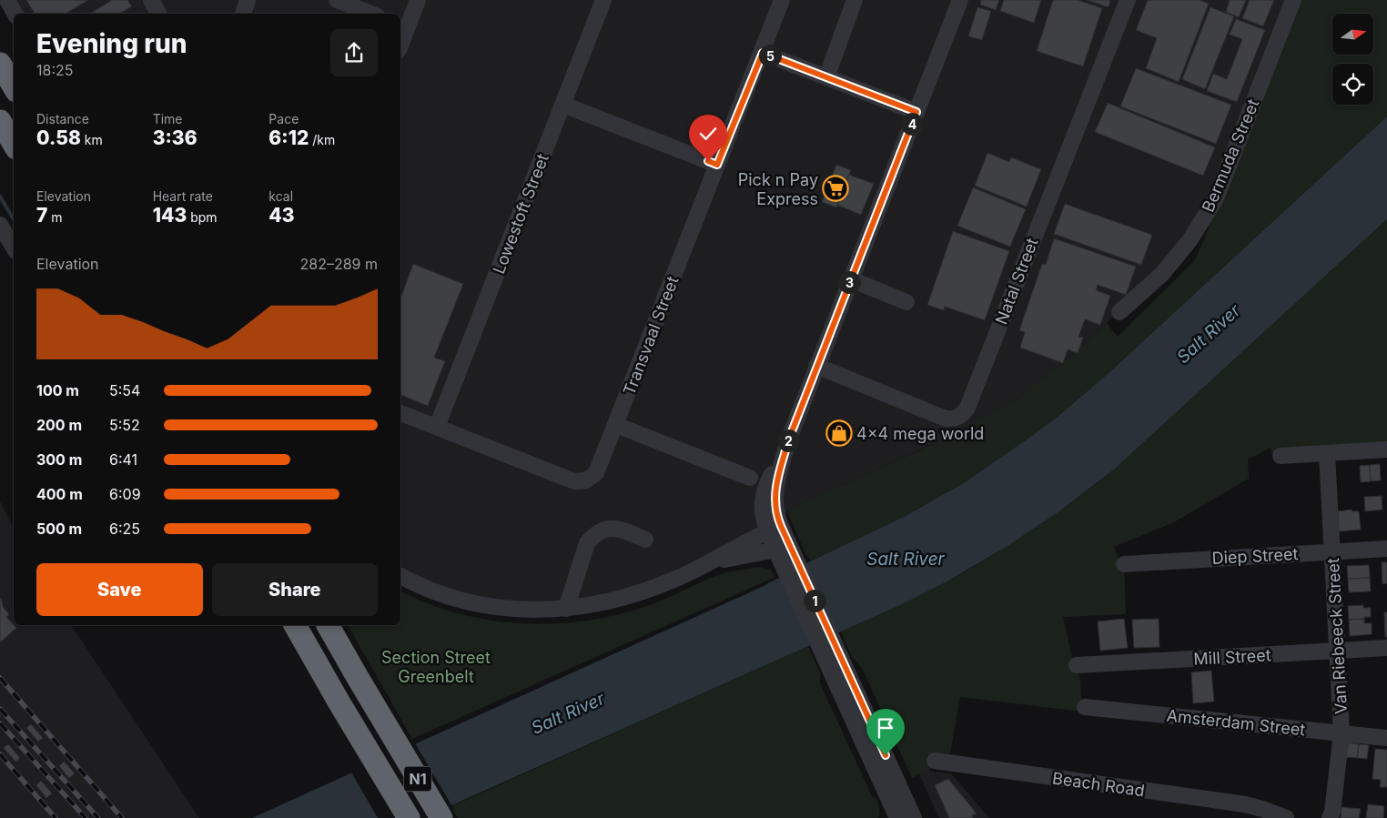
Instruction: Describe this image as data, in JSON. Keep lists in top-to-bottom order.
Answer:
{
  "streets": {
    "highway": ["N1"],
    "street": [
      "Bermuda Street",
      "Lowestoft Street",
      "Natal Street",
      "Transvaal Street",
      "Diep Street",
      "Van Riebeeck Street",
      "Mill Street",
      "Amsterdam Street",
      "Beach Road"
    ]
  },
  "crossings": [
    ["Lowestoft Street", "Transvaal Street"],
    ["Diep Street", "Van Riebeeck Street"],
    ["Van Riebeeck Street", "Mill Street"],
    ["Van Riebeeck Street", "Amsterdam Street"]
  ],
  "water": ["Salt River"],
  "parks": ["Section Street Greenbelt"],
  "places": {
    "supermarket": ["Pick n Pay Express"],
    "shop": ["4x4 mega world"]
  },
  "north": "right",
  "page": {
    "heading": ["Evening run", "18:25"],
    "pins": [
      "5",
      "4",
      "3",
      "2",
      "1"
    ],
    "stats": [
      ["Distance", "0.58 km"],
      ["Time", "3:36"],
      ["Pace", "6:12 /km"],
      ["Elevation", "7 m"],
      ["Heart rate", "143 bpm"],
      ["kcal", "43"]
    ],
    "chart": ["Elevation", "282–289 m"],
    "list": [
      {
        "name": "100 m",
        "note": "5:54"
      },
      {
        "name": "200 m",
        "note": "5:52"
      },
      {
        "name": "300 m",
        "note": "6:41"
      },
      {
        "name": "400 m",
        "note": "6:09"
      },
      {
        "name": "500 m",
        "note": "6:25"
      }
    ],
    "buttons": ["Save", "Share"]
  }
}
